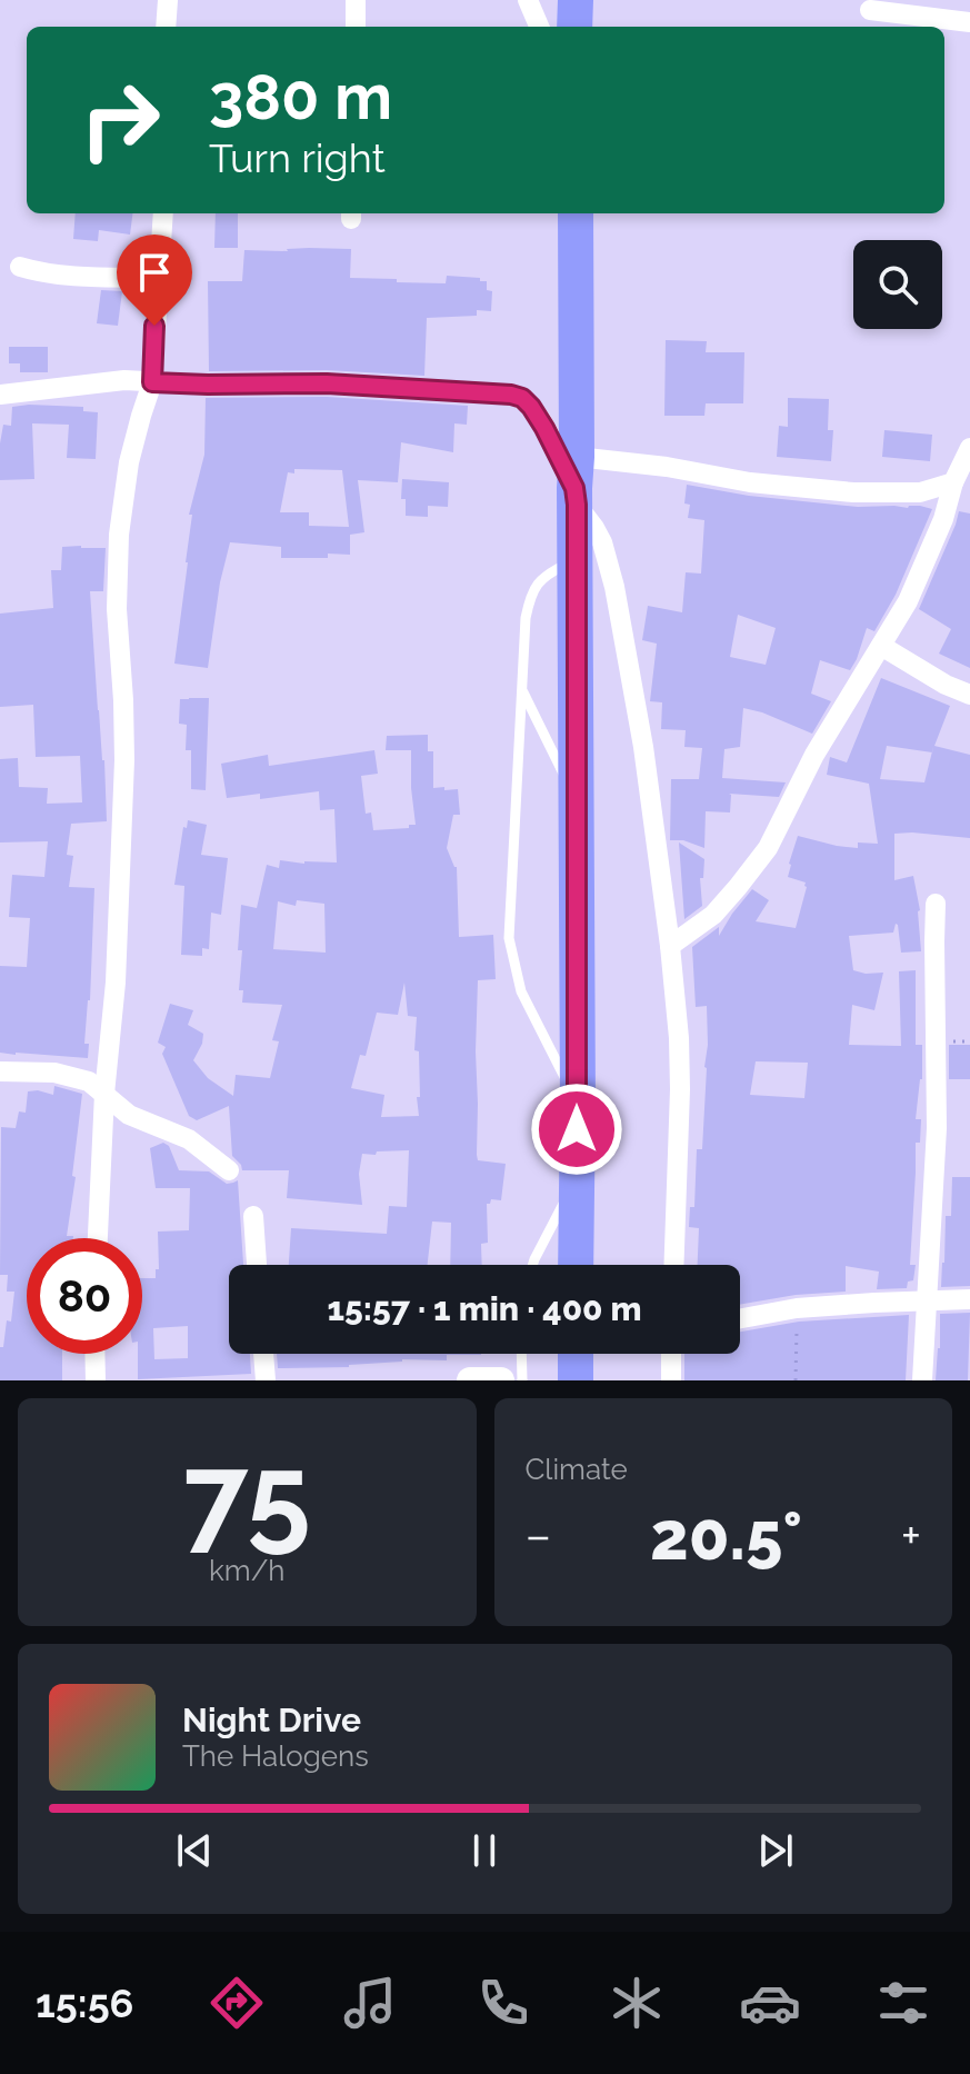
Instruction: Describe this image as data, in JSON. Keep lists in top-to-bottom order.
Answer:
{
  "page": {
    "turn": ["380 m", "Turn right"],
    "limit": "80",
    "trip": "15:57 · 1 min · 400 m",
    "tile": [
      ["75", "km/h"],
      "Climate"
    ],
    "heat": ["−", "20.5°", "+"],
    "song": ["Night Drive", "The Halogens"],
    "tabs": "15:56"
  }
}
